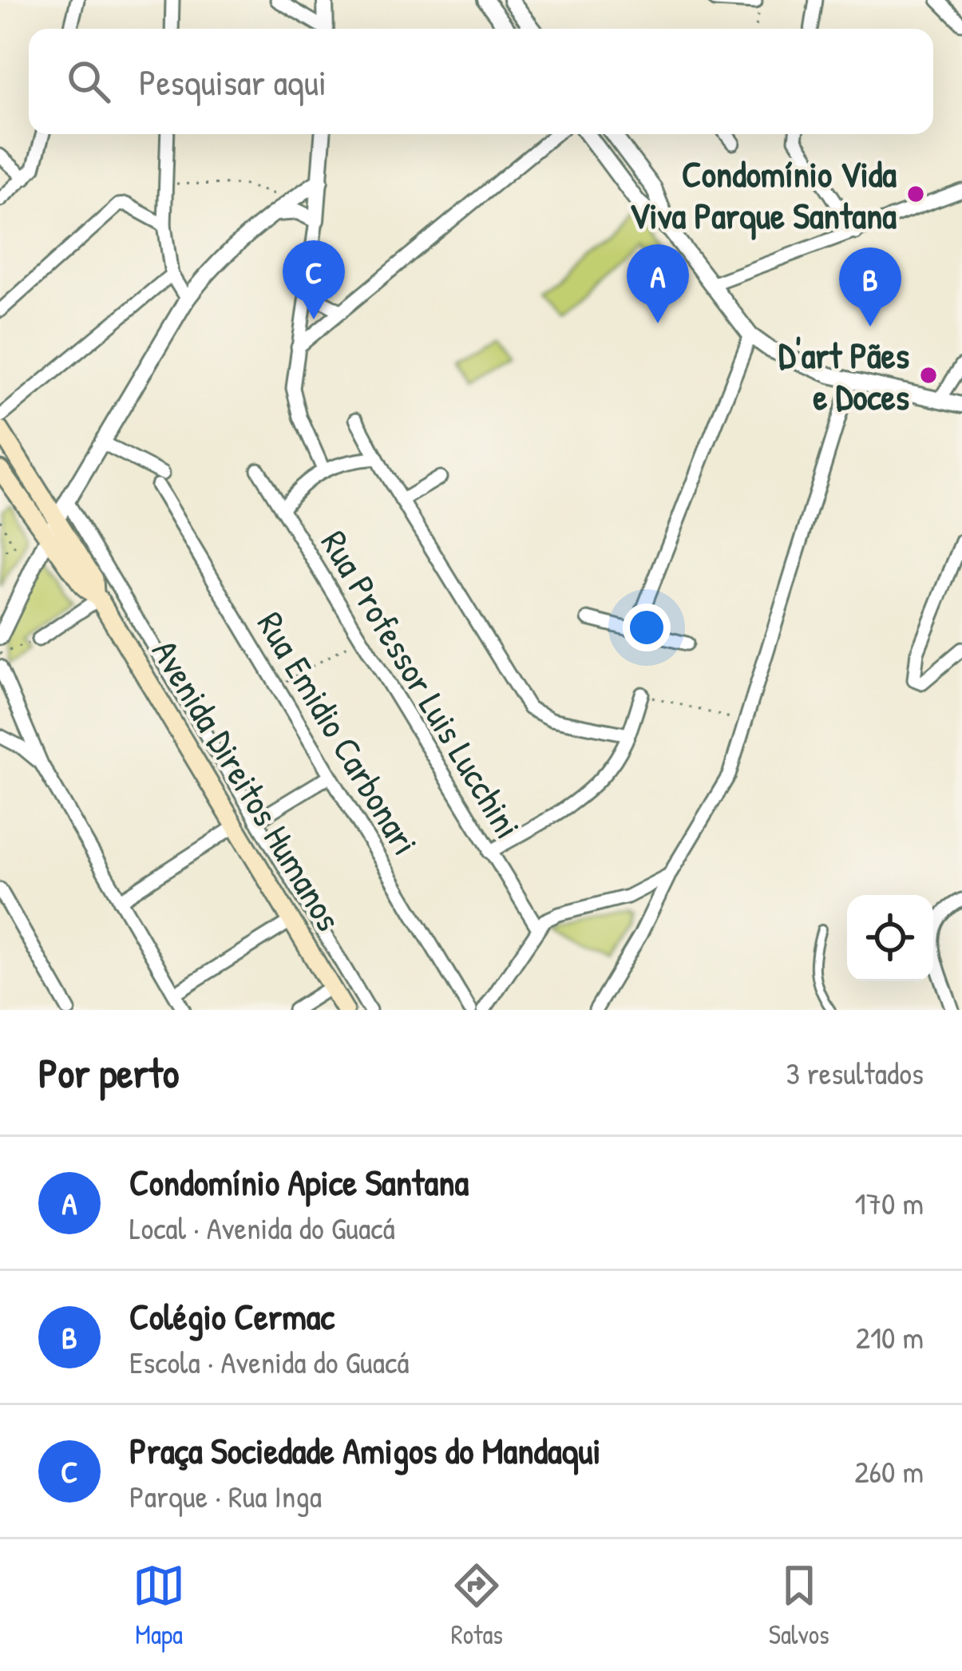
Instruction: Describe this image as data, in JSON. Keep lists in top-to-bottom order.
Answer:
{
  "streets": {
    "main road": ["Avenida Direitos Humanos"],
    "street": ["Rua Professor Luis Lucchini", "Rua Emidio Carbonari"]
  },
  "places": ["Condomínio Vida Viva Parque Santana", "D'art Pães e Doces"],
  "page": {
    "search": "Pesquisar aqui",
    "pins": ["C", "A", "B"],
    "heading": ["Por perto", "3 resultados"],
    "list": [
      {
        "mark": "A",
        "name": "Condomínio Apice Santana",
        "note": "Local · Avenida do Guacá",
        "value": "170 m"
      },
      {
        "mark": "B",
        "name": "Colégio Cermac",
        "note": "Escola · Avenida do Guacá",
        "value": "210 m"
      },
      {
        "mark": "C",
        "name": "Praça Sociedade Amigos do Mandaqui",
        "note": "Parque · Rua Inga",
        "value": "260 m"
      }
    ],
    "nav": ["Mapa", "Rotas", "Salvos"]
  }
}
